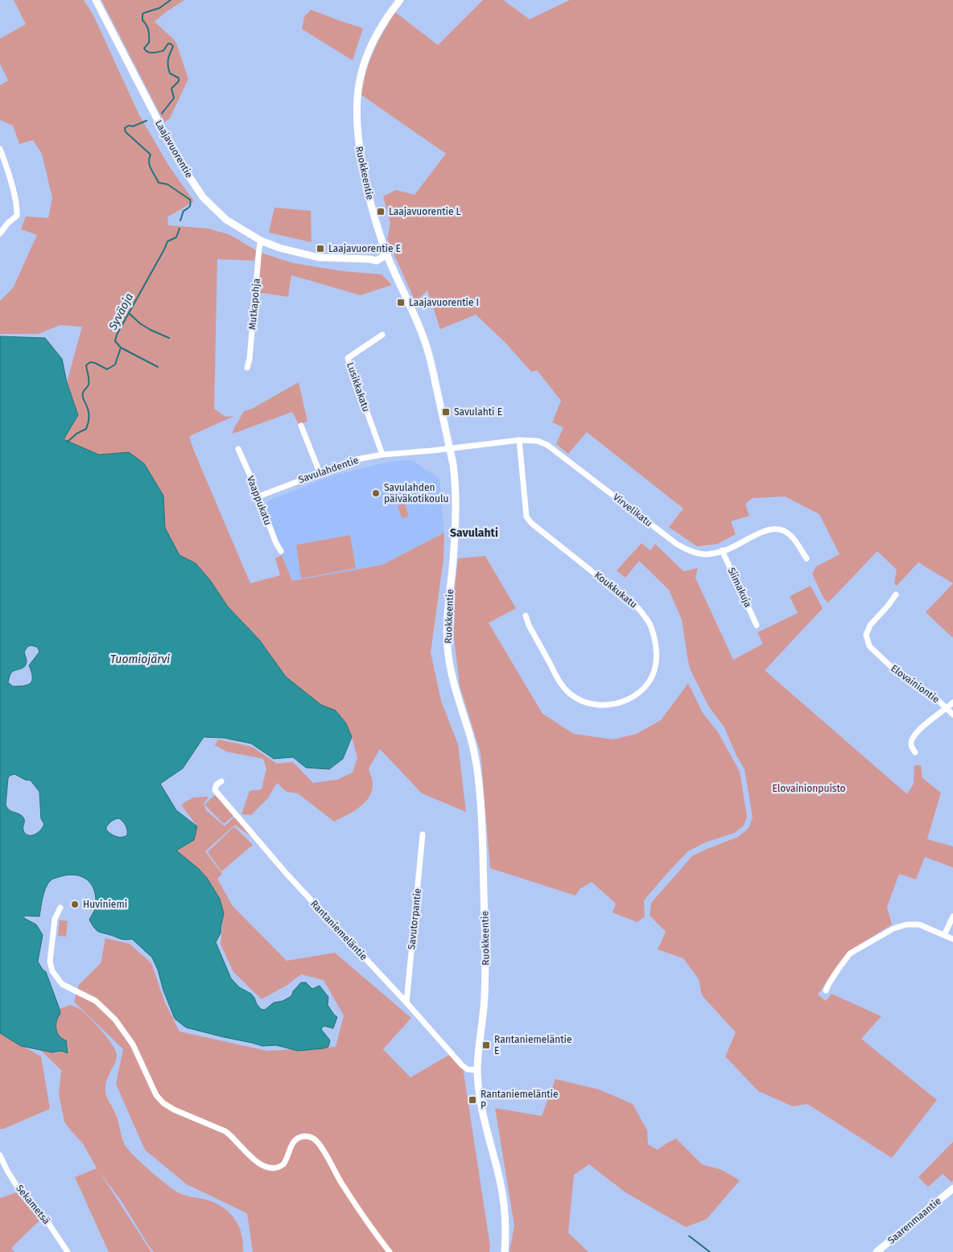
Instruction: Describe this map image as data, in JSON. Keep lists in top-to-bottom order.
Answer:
{
  "streets": {
    "street": [
      "Laajavuorentie",
      "Ruokkeentie",
      "Mutkapohja",
      "Lusikkakatu",
      "Savulahdentie",
      "Vaappukatu",
      "Virvelikatu",
      "Siimakuja",
      "Koukkukatu",
      "Elovainiontie",
      "Savutorpantie",
      "Rantaniemeläntie",
      "Sekametsä",
      "Saarenmaantie"
    ]
  },
  "crossings": [
    ["Laajavuorentie", "Ruokkeentie"],
    ["Laajavuorentie", "Mutkapohja"],
    ["Ruokkeentie", "Savulahdentie"],
    ["Ruokkeentie", "Virvelikatu"],
    ["Ruokkeentie", "Rantaniemeläntie"],
    ["Lusikkakatu", "Savulahdentie"],
    ["Savulahdentie", "Vaappukatu"],
    ["Savulahdentie", "Virvelikatu"],
    ["Virvelikatu", "Siimakuja"],
    ["Virvelikatu", "Koukkukatu"],
    ["Savutorpantie", "Rantaniemeläntie"]
  ],
  "districts": ["Savulahti"],
  "water": ["Syväoja", "Tuomiojärvi"],
  "parks": ["Elovainionpuisto"],
  "places": {
    "transit": [
      "Laajavuorentie L",
      "Laajavuorentie E",
      "Laajavuorentie I",
      "Savulahti E",
      "Rantaniemeläntie E",
      "Rantaniemeläntie P"
    ],
    "other": ["Savulahden päiväkotikoulu", "Huviniemi"]
  }
}
